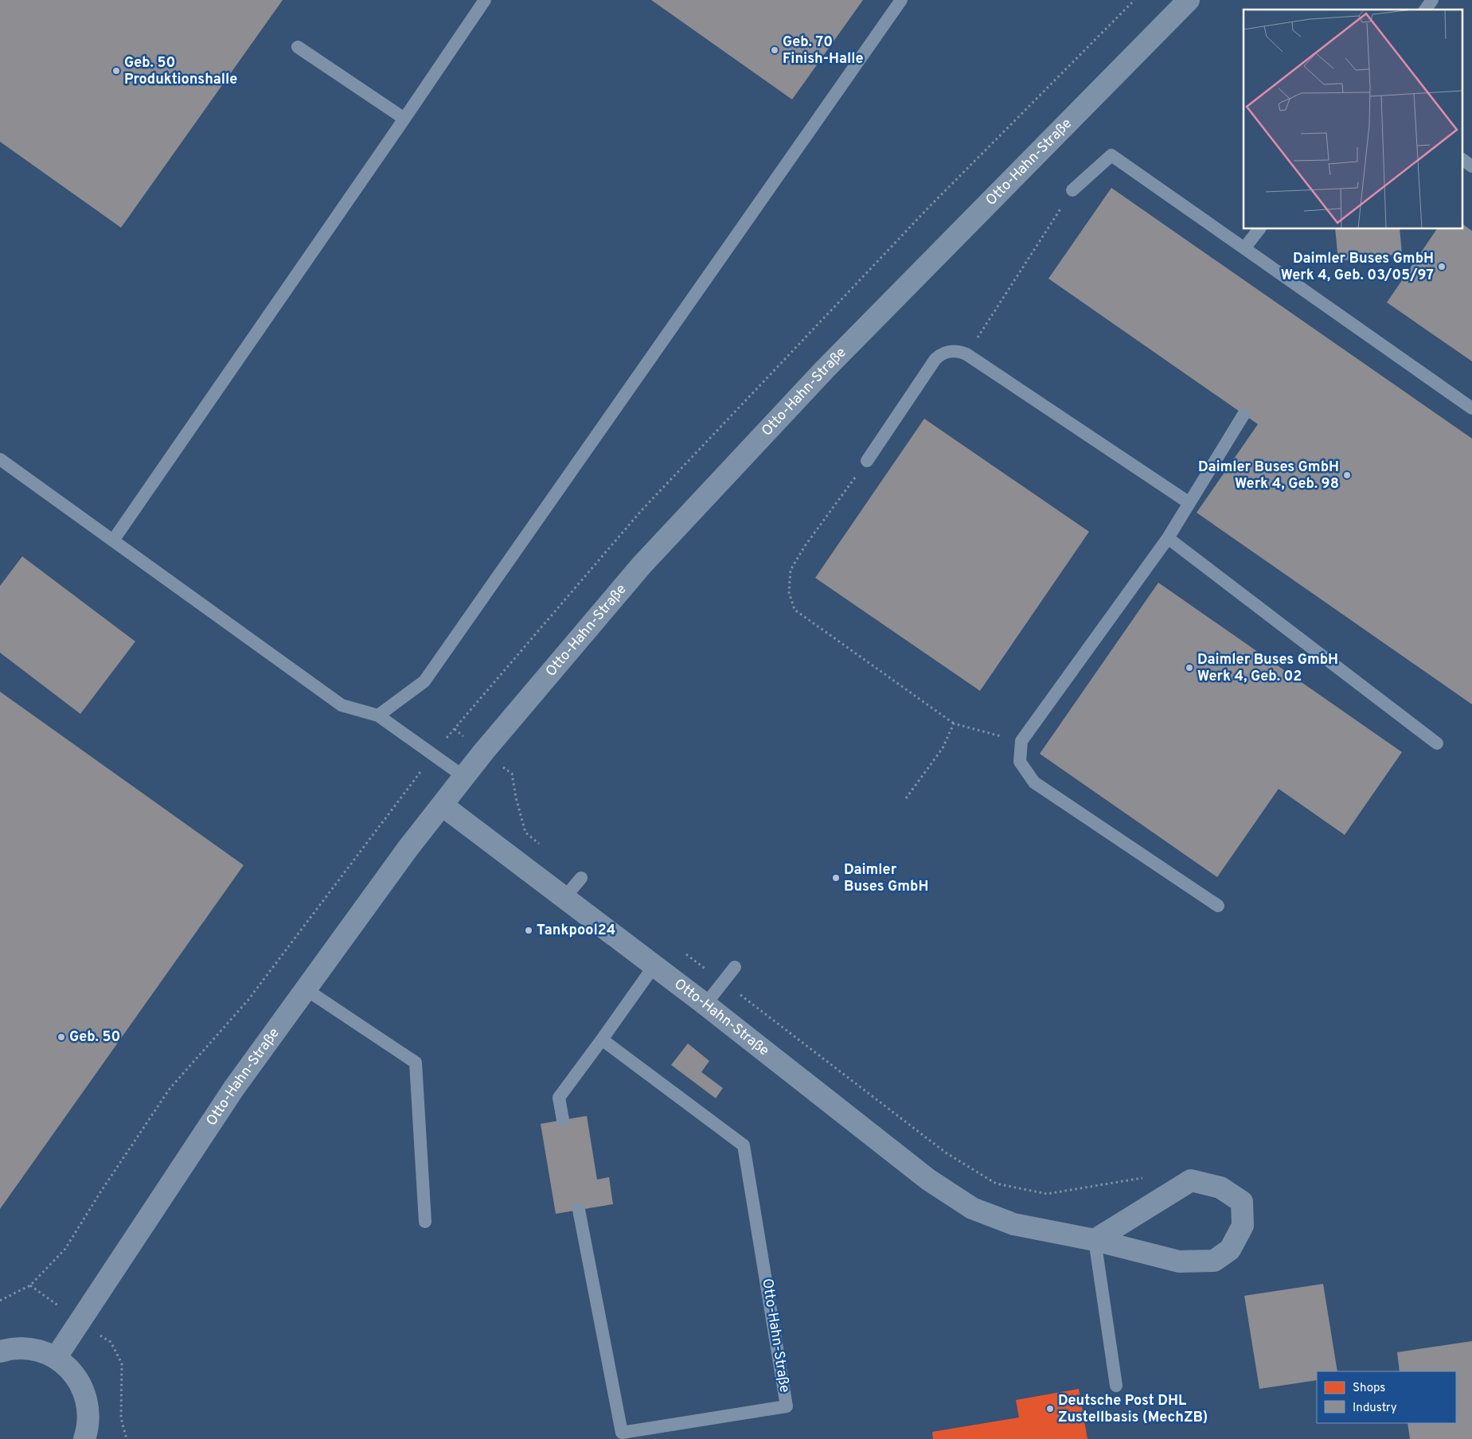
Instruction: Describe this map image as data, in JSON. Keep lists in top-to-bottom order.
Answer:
{
  "streets": {
    "street": ["Otto-Hahn-Straße"]
  },
  "places": [
    "Geb. 70 Finish-Halle",
    "Geb. 50 Produktionshalle",
    "Daimler Buses GmbH Werk 4, Geb. 03/05/97",
    "Daimler Buses GmbH Werk 4, Geb. 98",
    "Daimler Buses GmbH Werk 4, Geb. 02",
    "Daimler Buses GmbH",
    "Tankpool24",
    "Geb. 50",
    "Deutsche Post DHL Zustellbasis (MechZB)"
  ],
  "legend": ["Shops", "Industry"]
}
